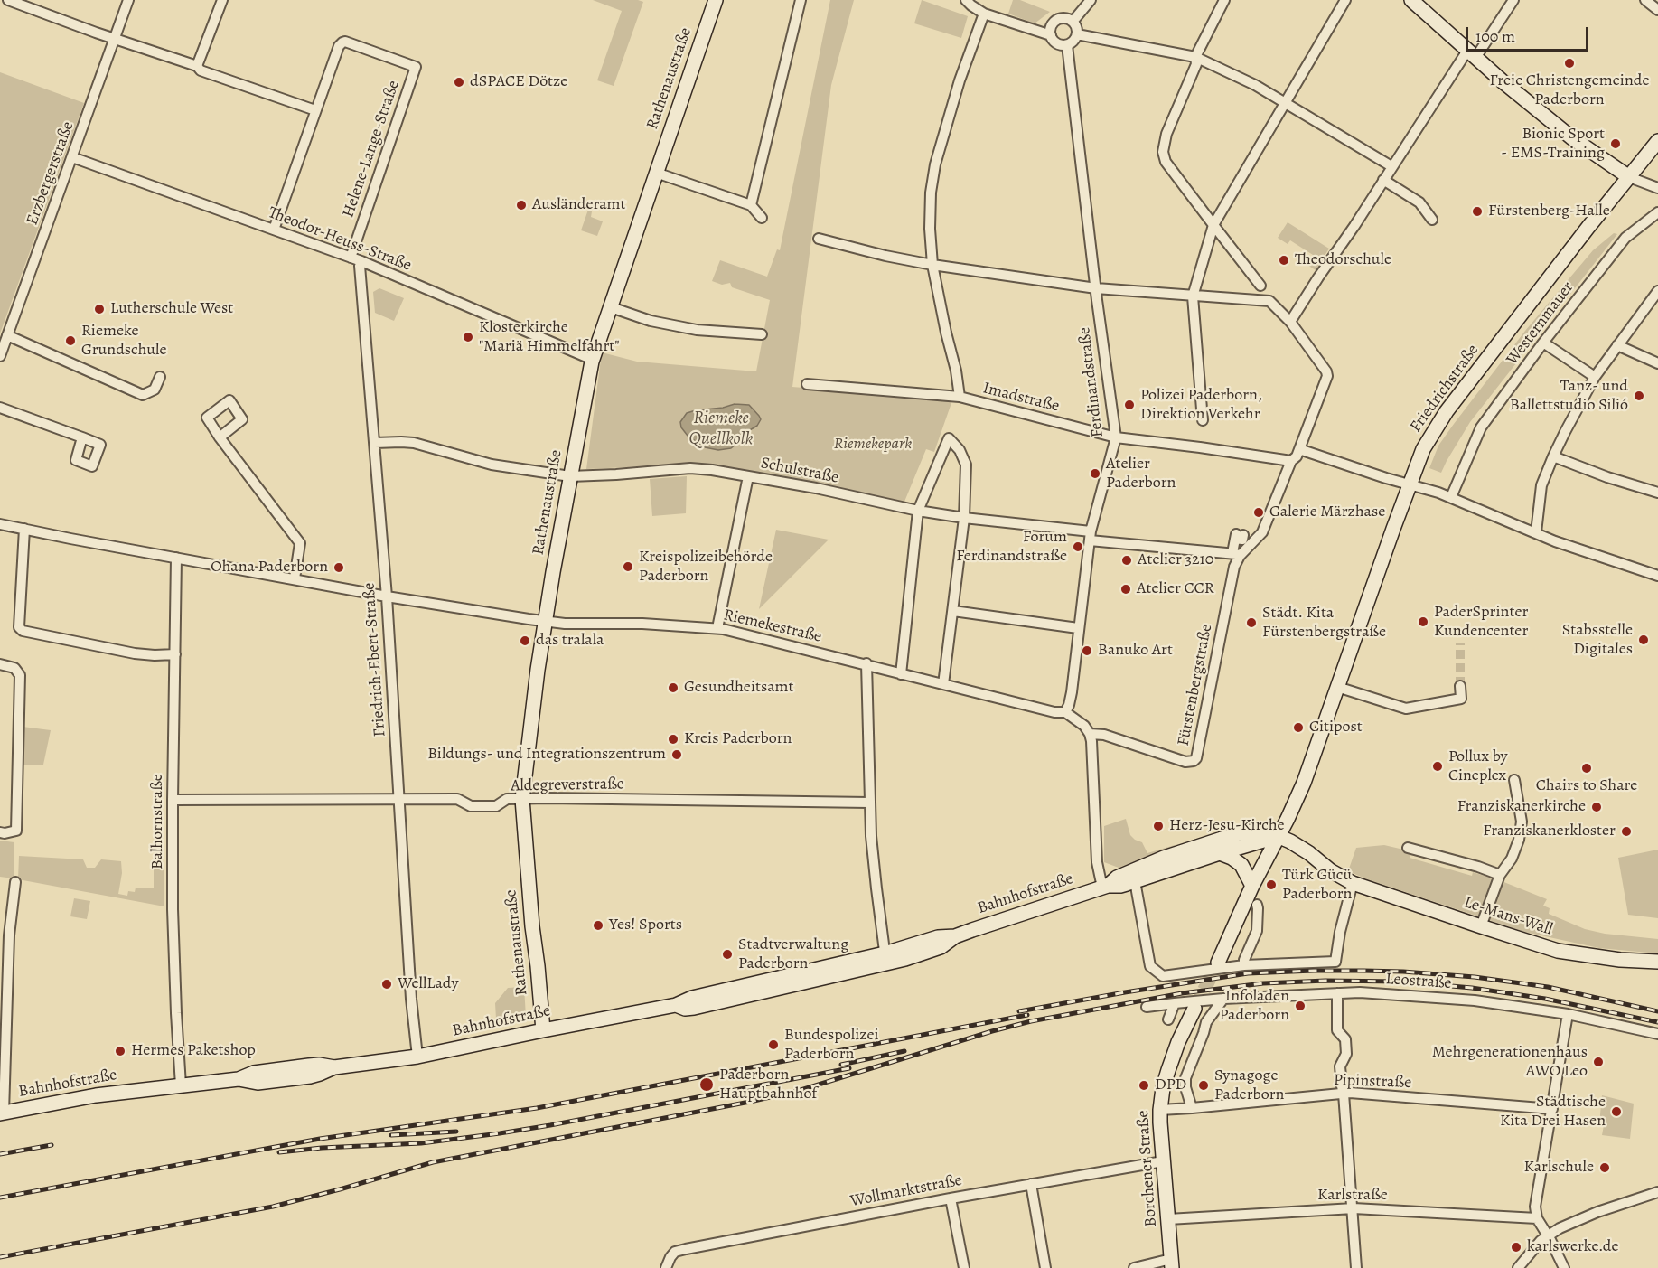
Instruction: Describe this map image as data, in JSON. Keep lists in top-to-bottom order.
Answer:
{
  "streets": {
    "main road": [
      "Rathenaustraße",
      "Friedrichstraße",
      "Bahnhofstraße",
      "Le-Mans-Wall",
      "Borchener Straße"
    ],
    "street": [
      "Helene-Lange-Straße",
      "Erzbergerstraße",
      "Theodor-Heuss-Straße",
      "Westernmauer",
      "Ferdinandstraße",
      "Imadstraße",
      "Schulstraße",
      "Riemekestraße",
      "Friedrich-Ebert-Straße",
      "Fürstenbergstraße",
      "Aldegreverstraße",
      "Balhornstraße",
      "Leostraße",
      "Pipinstraße",
      "Wollmarktstraße",
      "Karlstraße"
    ]
  },
  "crossings": [
    ["Rathenaustraße", "Theodor-Heuss-Straße"],
    ["Rathenaustraße", "Schulstraße"],
    ["Rathenaustraße", "Riemekestraße"],
    ["Rathenaustraße", "Aldegreverstraße"],
    ["Rathenaustraße", "Bahnhofstraße"],
    ["Helene-Lange-Straße", "Theodor-Heuss-Straße"],
    ["Erzbergerstraße", "Theodor-Heuss-Straße"],
    ["Theodor-Heuss-Straße", "Friedrich-Ebert-Straße"],
    ["Ferdinandstraße", "Imadstraße"],
    ["Ferdinandstraße", "Schulstraße"],
    ["Ferdinandstraße", "Riemekestraße"],
    ["Friedrichstraße", "Bahnhofstraße"],
    ["Friedrichstraße", "Le-Mans-Wall"],
    ["Imadstraße", "Fürstenbergstraße"],
    ["Schulstraße", "Friedrich-Ebert-Straße"],
    ["Schulstraße", "Fürstenbergstraße"],
    ["Riemekestraße", "Friedrich-Ebert-Straße"],
    ["Riemekestraße", "Fürstenbergstraße"],
    ["Riemekestraße", "Balhornstraße"],
    ["Friedrich-Ebert-Straße", "Aldegreverstraße"],
    ["Friedrich-Ebert-Straße", "Bahnhofstraße"],
    ["Aldegreverstraße", "Balhornstraße"],
    ["Balhornstraße", "Bahnhofstraße"],
    ["Bahnhofstraße", "Le-Mans-Wall"],
    ["Pipinstraße", "Borchener Straße"],
    ["Borchener Straße", "Wollmarktstraße"],
    ["Borchener Straße", "Karlstraße"]
  ],
  "water": ["Riemeke Quellkolk"],
  "parks": ["Riemekepark"],
  "places": [
    "Freie Christengemeinde Paderborn",
    "dSPACE Dötze",
    "Bionic Sport - EMS-Training",
    "Ausländeramt",
    "Fürstenberg-Halle",
    "Theodorschule",
    "Lutherschule West",
    "Klosterkirche \"Mariä Himmelfahrt\"",
    "Riemeke Grundschule",
    "Tanz- und Ballettstudio Silió",
    "Polizei Paderborn, Direktion Verkehr",
    "Atelier Paderborn",
    "Galerie Märzhase",
    "Forum Ferdinandstraße",
    "Atelier 3210",
    "Kreispolizeibehörde Paderborn",
    "Ohana Paderborn",
    "Atelier CCR",
    "PaderSprinter Kundencenter",
    "Städt. Kita Fürstenbergstraße",
    "Stabsstelle Digitales",
    "das tralala",
    "Banuko Art",
    "Gesundheitsamt",
    "Citipost",
    "Kreis Paderborn",
    "Bildungs- und Integrationszentrum",
    "Pollux by Cineplex",
    "Chairs to Share",
    "Franziskanerkirche",
    "Herz-Jesu-Kirche",
    "Franziskanerkloster",
    "Türk Gücü Paderborn",
    "Yes! Sports",
    "Stadtverwaltung Paderborn",
    "WellLady",
    "Infoladen Paderborn",
    "Bundespolizei Paderborn",
    "Hermes Paketshop",
    "Mehrgenerationenhaus AWO Leo",
    "Paderborn Hauptbahnhof",
    "DPD",
    "Synagoge Paderborn",
    "Städtische Kita Drei Hasen",
    "Karlschule",
    "karlswerke.de"
  ],
  "scale_bar": "100 m"
}
